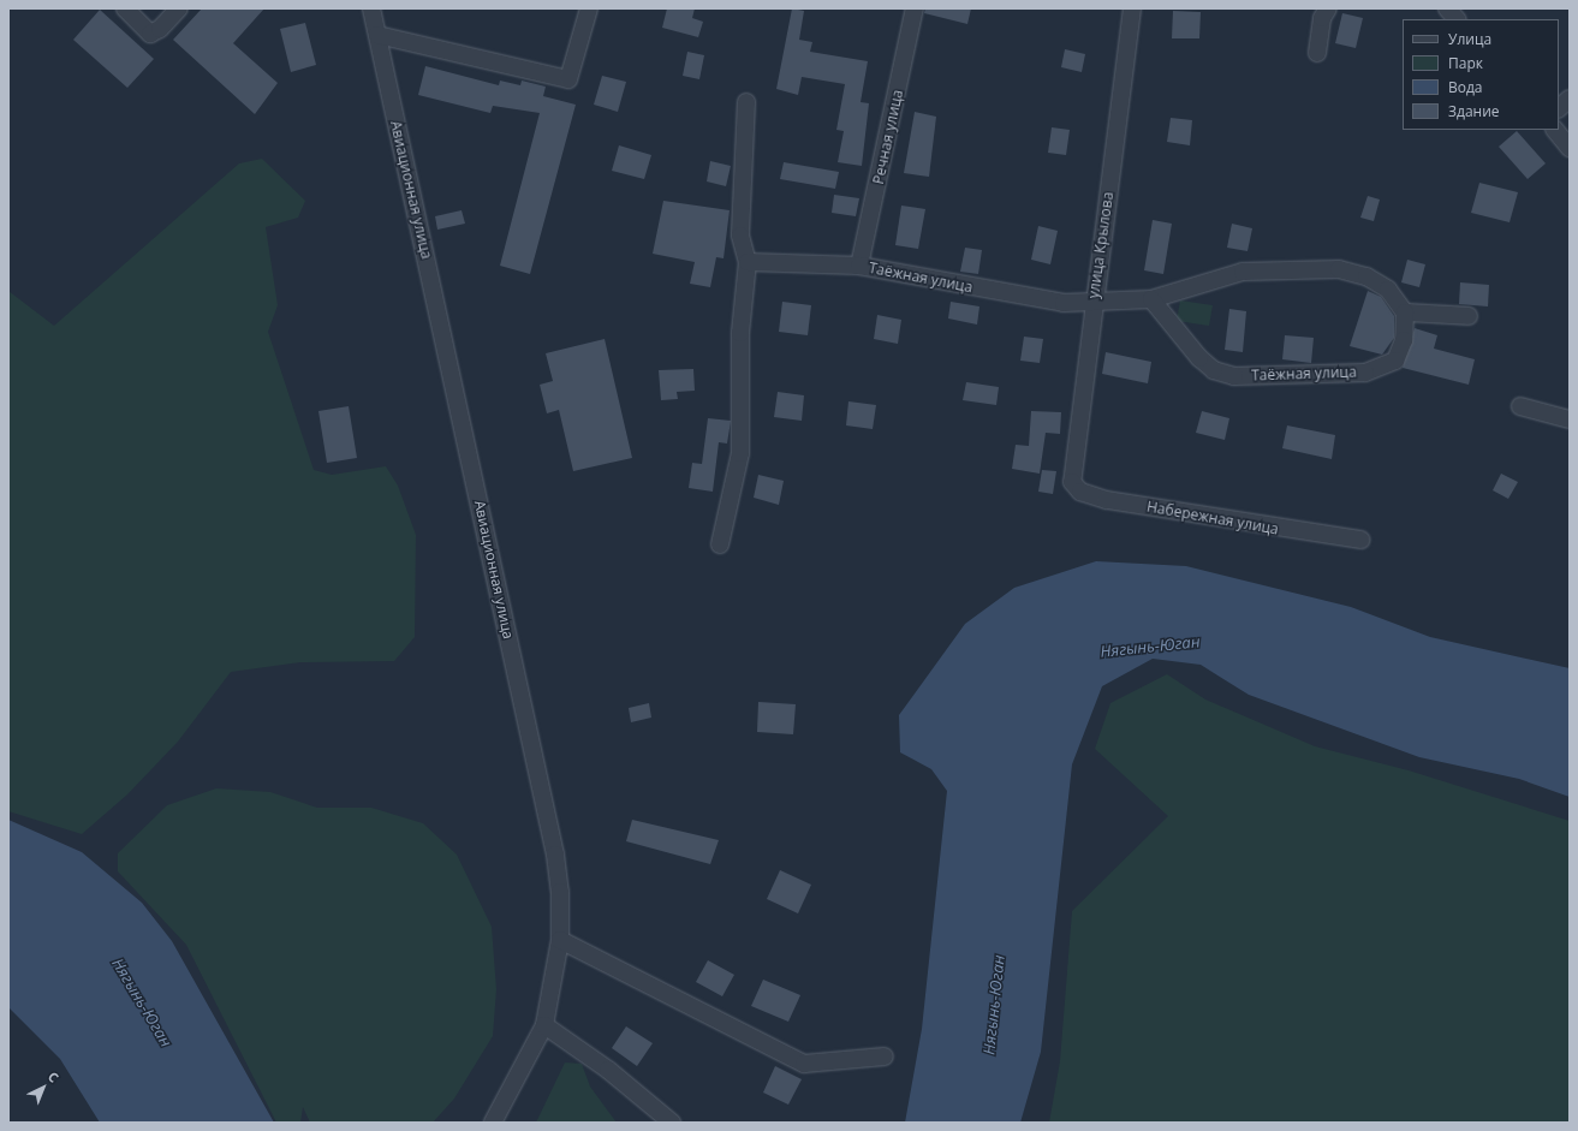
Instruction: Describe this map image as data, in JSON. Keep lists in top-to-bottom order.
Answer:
{
  "streets": {
    "street": [
      "Речная улица",
      "Авиационная улица",
      "улица Крылова",
      "Таёжная улица",
      "Набережная улица"
    ]
  },
  "crossings": [
    ["Речная улица", "Таёжная улица"],
    ["улица Крылова", "Таёжная улица"],
    ["улица Крылова", "Набережная улица"]
  ],
  "water": ["Нягынь-Юган"],
  "legend": [
    "Улица",
    "Парк",
    "Вода",
    "Здание"
  ],
  "north": "top right"
}
